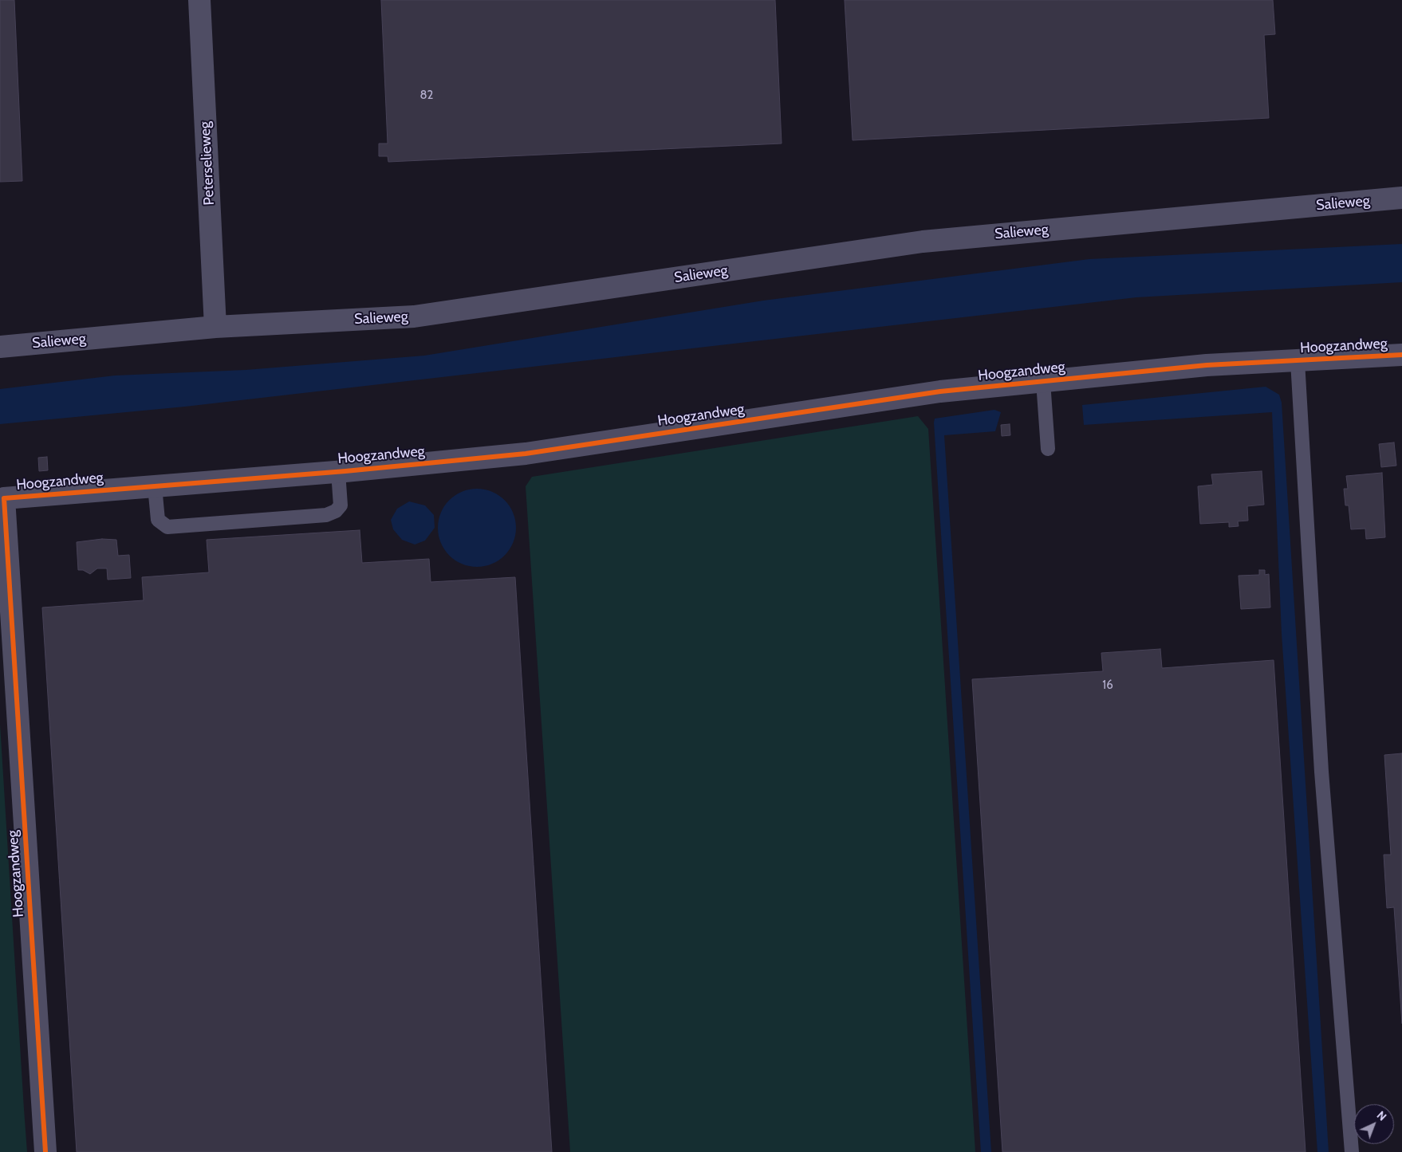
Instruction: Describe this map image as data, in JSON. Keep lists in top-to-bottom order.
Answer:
{
  "streets": {
    "street": ["Peterselieweg", "Salieweg", "Hoogzandweg"]
  },
  "crossings": [
    ["Peterselieweg", "Salieweg"]
  ],
  "house_numbers": ["82", "16"],
  "north": "top right"
}
